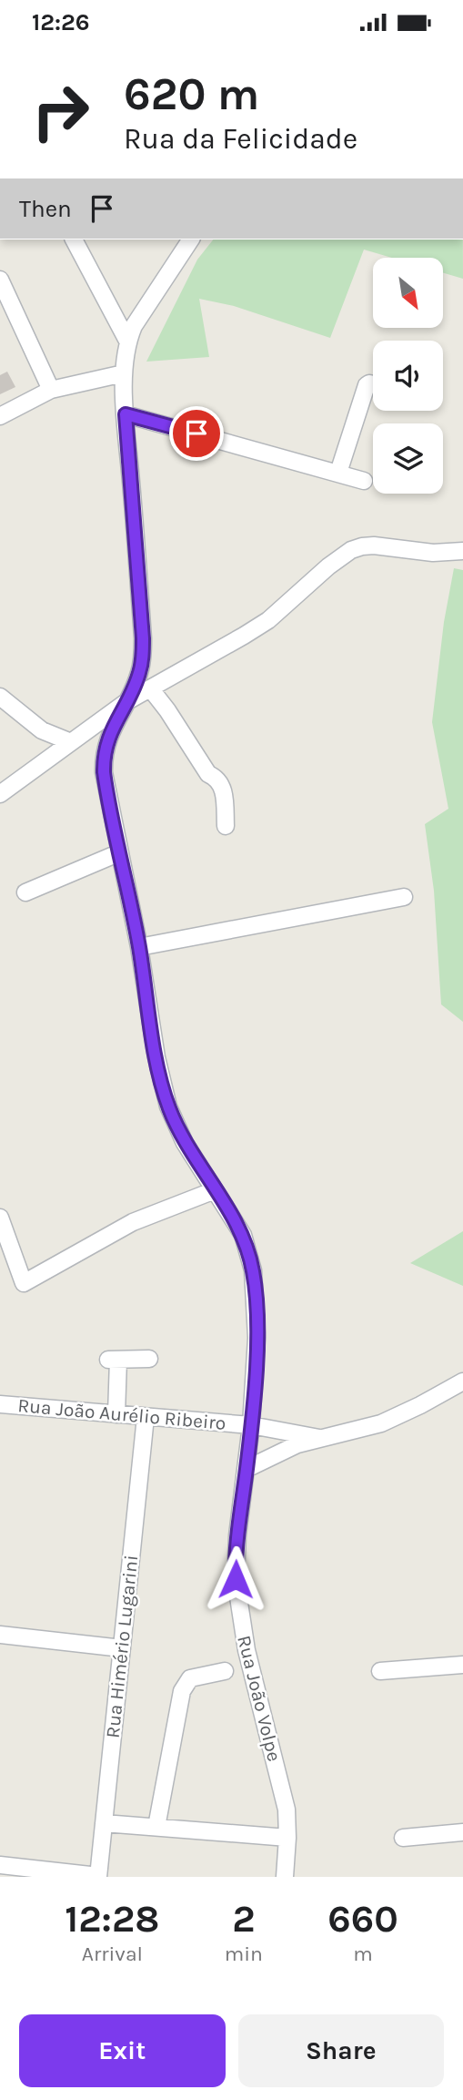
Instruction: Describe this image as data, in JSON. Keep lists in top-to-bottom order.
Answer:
{
  "streets": {
    "street": ["Rua João Aurélio Ribeiro", "Rua Himério Lugarini", "Rua João Volpe"]
  },
  "crossings": [
    ["Rua João Aurélio Ribeiro", "Rua Himério Lugarini"],
    ["Rua João Aurélio Ribeiro", "Rua João Volpe"]
  ],
  "north": "bottom right",
  "page": {
    "status": "12:26",
    "turn": ["620 m", "Rua da Felicidade"],
    "then": "Then",
    "eta": [
      "12:28",
      "Arrival",
      "2",
      "min",
      "660",
      "m"
    ],
    "buttons": ["Exit", "Share"]
  }
}
